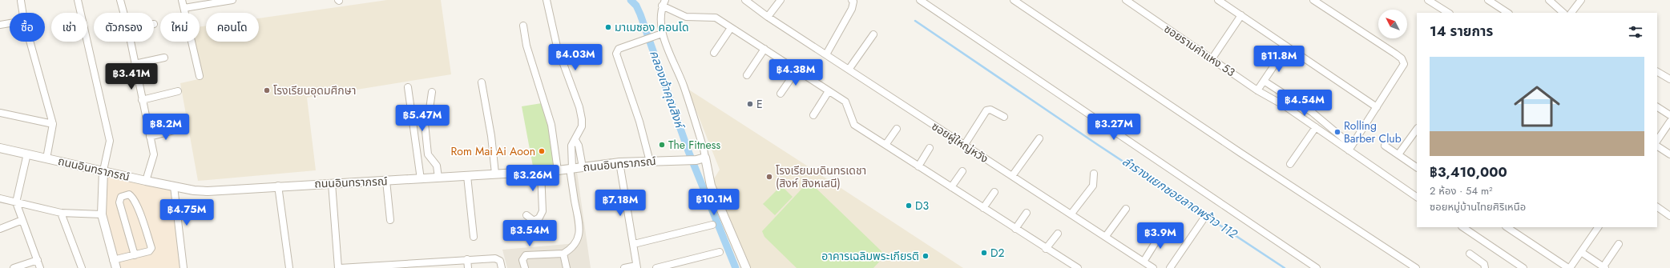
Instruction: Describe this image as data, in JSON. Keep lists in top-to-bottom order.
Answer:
{
  "streets": {
    "street": ["ซอยรามคำแหง 53", "ซอยผู้ใหญ่หวัง", "ถนนอินทราภรณ์"]
  },
  "water": ["คลองเจ้าคุณสิงห์", "ลำรางแยกซอยลาดพร้าว 112"],
  "places": [
    "มาเมซอง คอนโด",
    "โรงเรียนอุดมศึกษา",
    "E",
    "Rolling Barber Club",
    "The Fitness",
    "Rom Mai Ai Aoon",
    "โรงเรียนบดินทรเดชา (สิงห์ สิงหเสนี)",
    "D3",
    "D2",
    "อาคารเฉลิมพระเกียรติ"
  ],
  "north": "top left",
  "page": {
    "chip": [
      "ซื้อ",
      "เช่า",
      "ตัวกรอง",
      "ใหม่",
      "คอนโด"
    ],
    "heading": "14 รายการ",
    "price": [
      "฿4.03M",
      "฿11.8M",
      "฿4.38M",
      "฿3.41M",
      "฿4.54M",
      "฿5.47M",
      "฿8.2M",
      "฿3.27M",
      "฿3.26M",
      "฿10.1M",
      "฿7.18M",
      "฿4.75M",
      "฿3.54M",
      "฿3.9M"
    ],
    "list": [
      {
        "name": "฿3,410,000",
        "note": "2 ห้อง · 54 m² · ซอยหมู่บ้านไทยศิริเหนือ"
      }
    ]
  }
}
